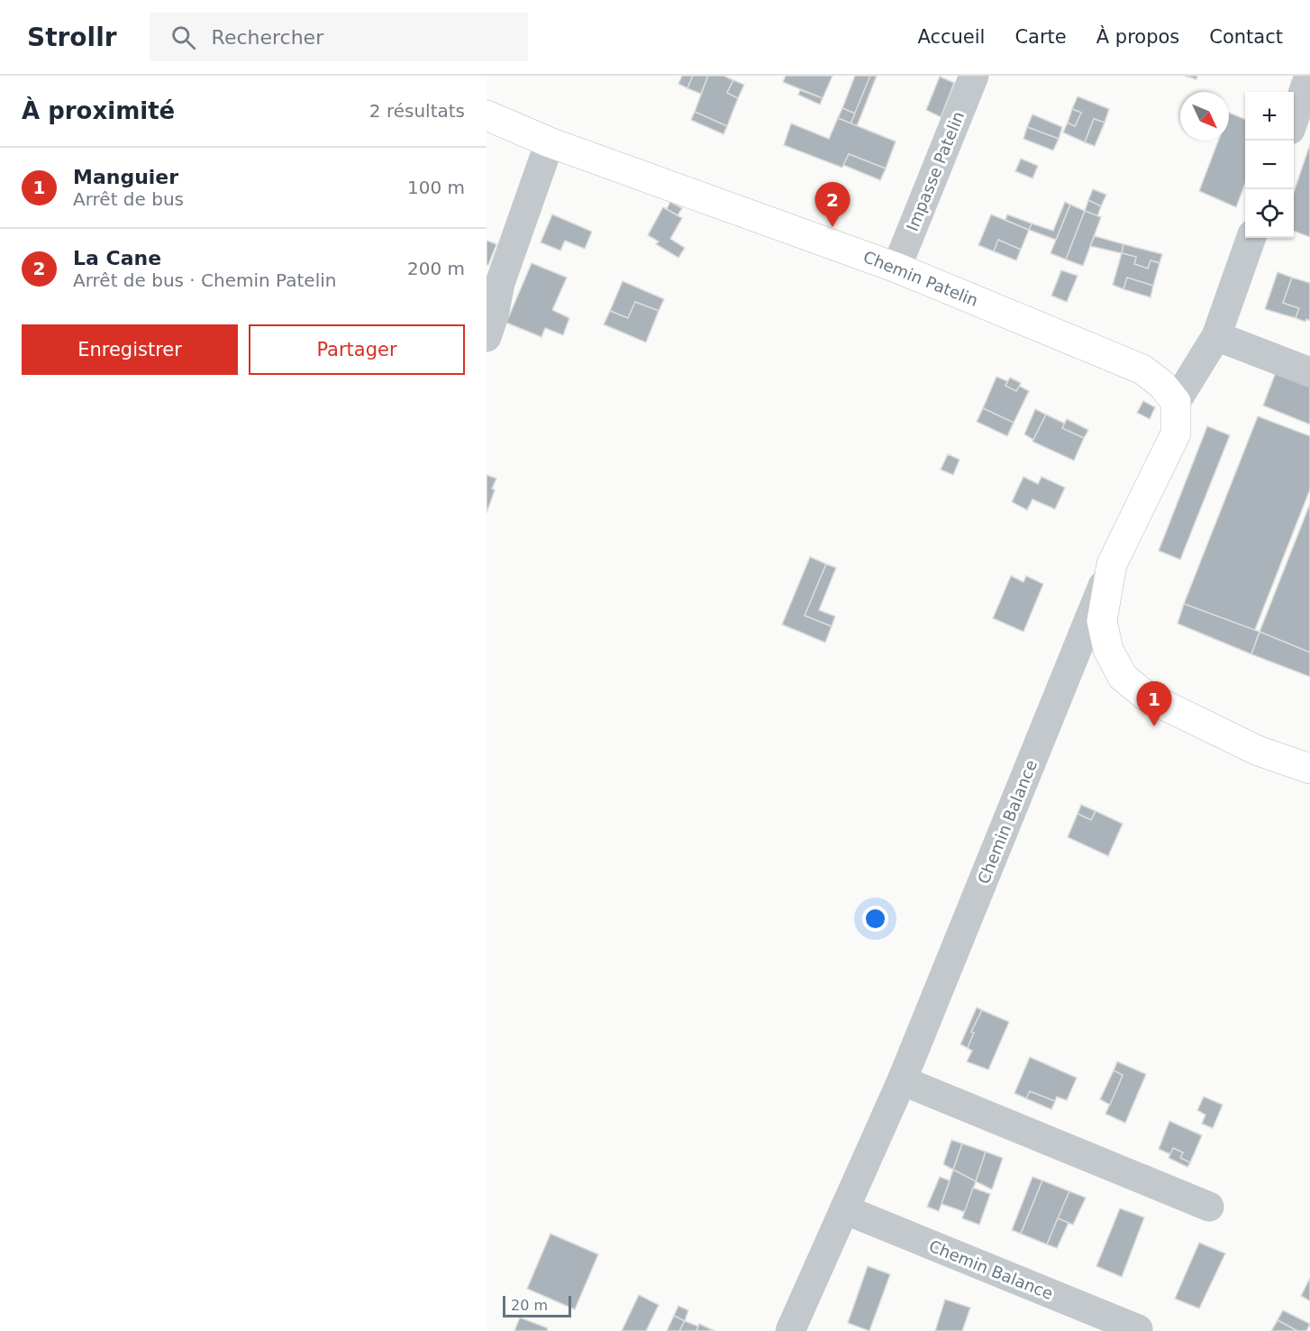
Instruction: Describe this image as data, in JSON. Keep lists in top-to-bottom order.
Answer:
{
  "streets": {
    "main road": ["Chemin Patelin"],
    "street": ["Impasse Patelin", "Chemin Balance"]
  },
  "crossings": [
    ["Impasse Patelin", "Chemin Patelin"]
  ],
  "scale_bar": "20 m",
  "north": "bottom right",
  "page": {
    "header": "Strollr",
    "search": "Rechercher",
    "nav": [
      "Accueil",
      "Carte",
      "À propos",
      "Contact"
    ],
    "heading": ["À proximité", "2 résultats"],
    "map_buttons": ["+", "−"],
    "list": [
      {
        "mark": "1",
        "name": "Manguier",
        "note": "Arrêt de bus",
        "value": "100 m"
      },
      {
        "mark": "2",
        "name": "La Cane",
        "note": "Arrêt de bus · Chemin Patelin",
        "value": "200 m"
      }
    ],
    "pins": ["2", "1"],
    "buttons": ["Enregistrer", "Partager"],
    "scale": "20 m"
  }
}
